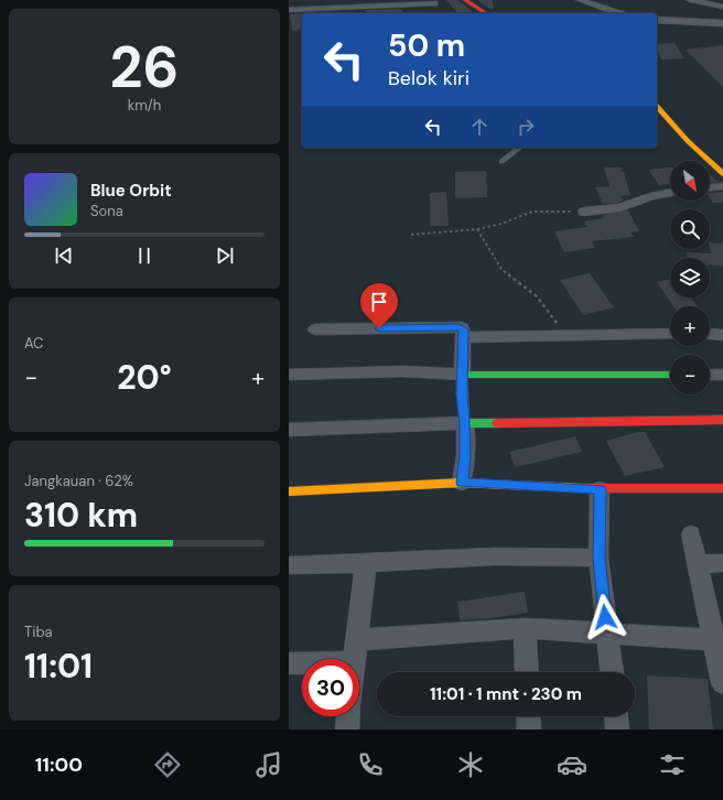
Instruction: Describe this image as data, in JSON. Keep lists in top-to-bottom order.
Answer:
{
  "north": "bottom right",
  "page": {
    "tile": [
      ["26", "km/h"],
      "AC",
      ["Jangkauan · 62%", "310 km"],
      ["Tiba", "11:01"]
    ],
    "turn": ["50 m", "Belok kiri"],
    "map_buttons": ["+", "−"],
    "song": ["Blue Orbit", "Sona"],
    "heat": ["−", "20°", "+"],
    "limit": "30",
    "trip": "11:01 · 1 mnt · 230 m",
    "tabs": "11:00"
  }
}
